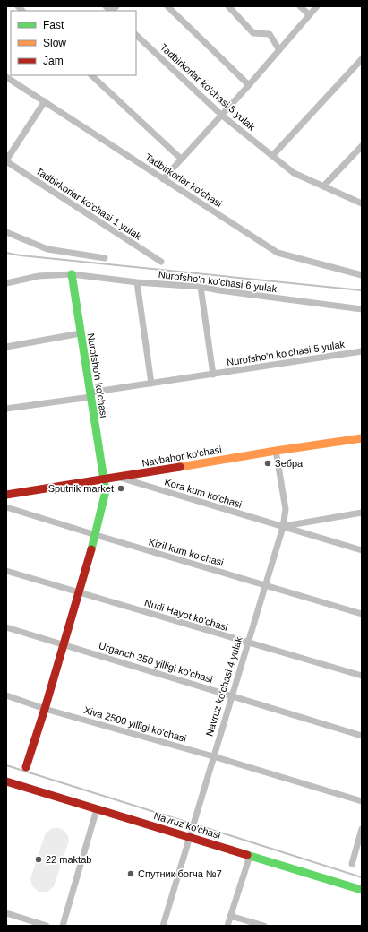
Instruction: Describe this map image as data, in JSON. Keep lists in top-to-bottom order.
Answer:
{
  "streets": {
    "street": [
      "Tadbirkorlar ko'chasi 5 yulak",
      "Tadbirkorlar ko'chasi",
      "Tadbirkorlar ko'chasi 1 yulak",
      "Nurofsho'n ko'chasi 6 yulak",
      "Nurofsho'n ko'chasi 5 yulak",
      "Nurofsho'n ko'chasi",
      "Navbahor ko'chasi",
      "Kora kum ko'chasi",
      "Kizil kum ko'chasi",
      "Nurli Hayot ko'chasi",
      "Urganch 350 yilligi ko'chasi",
      "Navruz ko'chasi 4 yulak",
      "Xiva 2500 yilligi ko'chasi",
      "Navruz ko'chasi"
    ]
  },
  "crossings": [
    ["Nurofsho'n ko'chasi 6 yulak", "Nurofsho'n ko'chasi"],
    ["Nurofsho'n ko'chasi 5 yulak", "Nurofsho'n ko'chasi"],
    ["Nurofsho'n ko'chasi", "Navbahor ko'chasi"],
    ["Nurofsho'n ko'chasi", "Kizil kum ko'chasi"],
    ["Nurofsho'n ko'chasi", "Nurli Hayot ko'chasi"],
    ["Nurofsho'n ko'chasi", "Urganch 350 yilligi ko'chasi"],
    ["Nurofsho'n ko'chasi", "Xiva 2500 yilligi ko'chasi"],
    ["Navbahor ko'chasi", "Kora kum ko'chasi"],
    ["Navbahor ko'chasi", "Navruz ko'chasi 4 yulak"],
    ["Kora kum ko'chasi", "Navruz ko'chasi 4 yulak"],
    ["Kizil kum ko'chasi", "Navruz ko'chasi 4 yulak"],
    ["Nurli Hayot ko'chasi", "Navruz ko'chasi 4 yulak"],
    ["Urganch 350 yilligi ko'chasi", "Navruz ko'chasi 4 yulak"],
    ["Navruz ko'chasi 4 yulak", "Xiva 2500 yilligi ko'chasi"],
    ["Navruz ko'chasi 4 yulak", "Navruz ko'chasi"]
  ],
  "places": [
    "Зебра",
    "Sputnik market",
    "22 maktab",
    "Спутник богча №7"
  ],
  "legend": ["Fast", "Slow", "Jam"]
}
